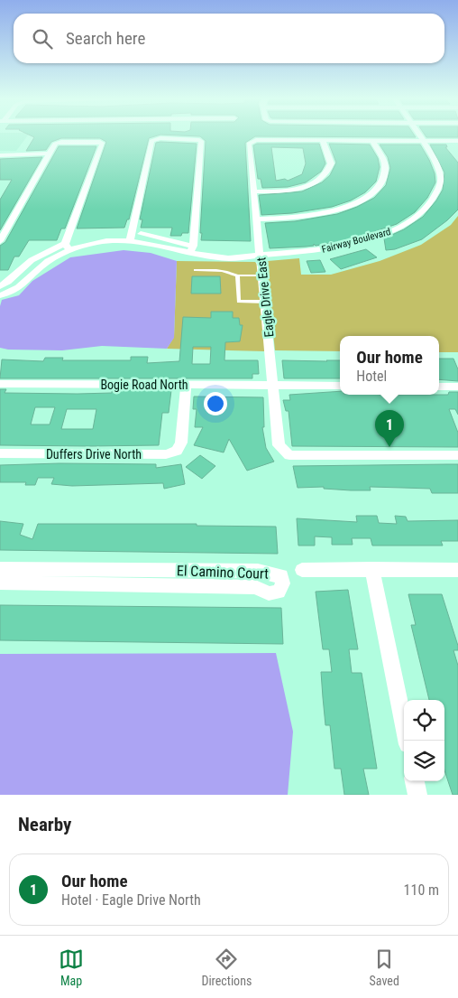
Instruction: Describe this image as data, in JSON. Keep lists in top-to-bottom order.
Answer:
{
  "streets": {
    "street": [
      "Fairway Boulevard",
      "Eagle Drive East",
      "Bogie Road North",
      "Duffers Drive North",
      "El Camino Court"
    ]
  },
  "crossings": [
    ["Fairway Boulevard", "Eagle Drive East"],
    ["Eagle Drive East", "Bogie Road North"],
    ["Bogie Road North", "Duffers Drive North"]
  ],
  "page": {
    "search": "Search here",
    "popup": ["Our home", "Hotel"],
    "pins": "1",
    "heading": "Nearby",
    "list": [
      {
        "mark": "1",
        "name": "Our home",
        "note": "Hotel · Eagle Drive North",
        "value": "110 m"
      }
    ],
    "nav": ["Map", "Directions", "Saved"]
  }
}
